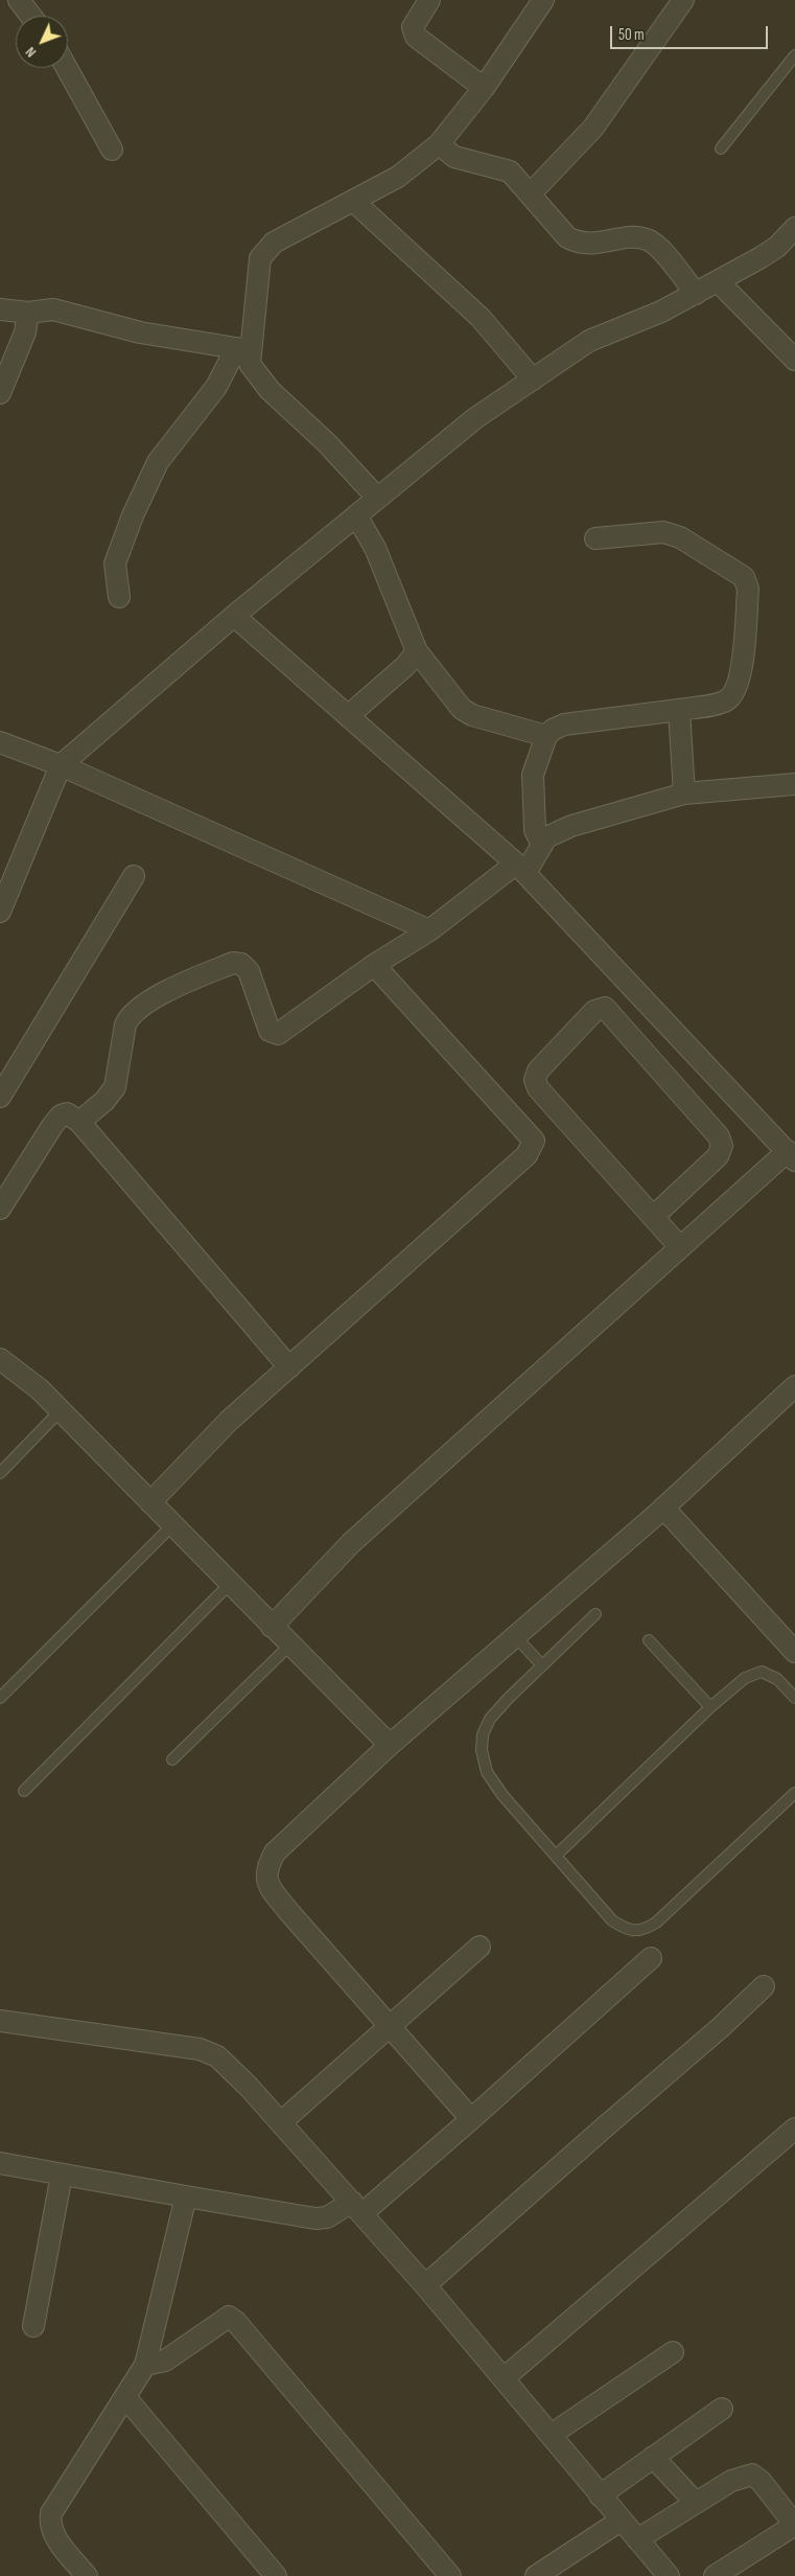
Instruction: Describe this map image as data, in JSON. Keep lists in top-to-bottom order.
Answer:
{
  "scale_bar": "50 m",
  "north": "bottom left"
}
